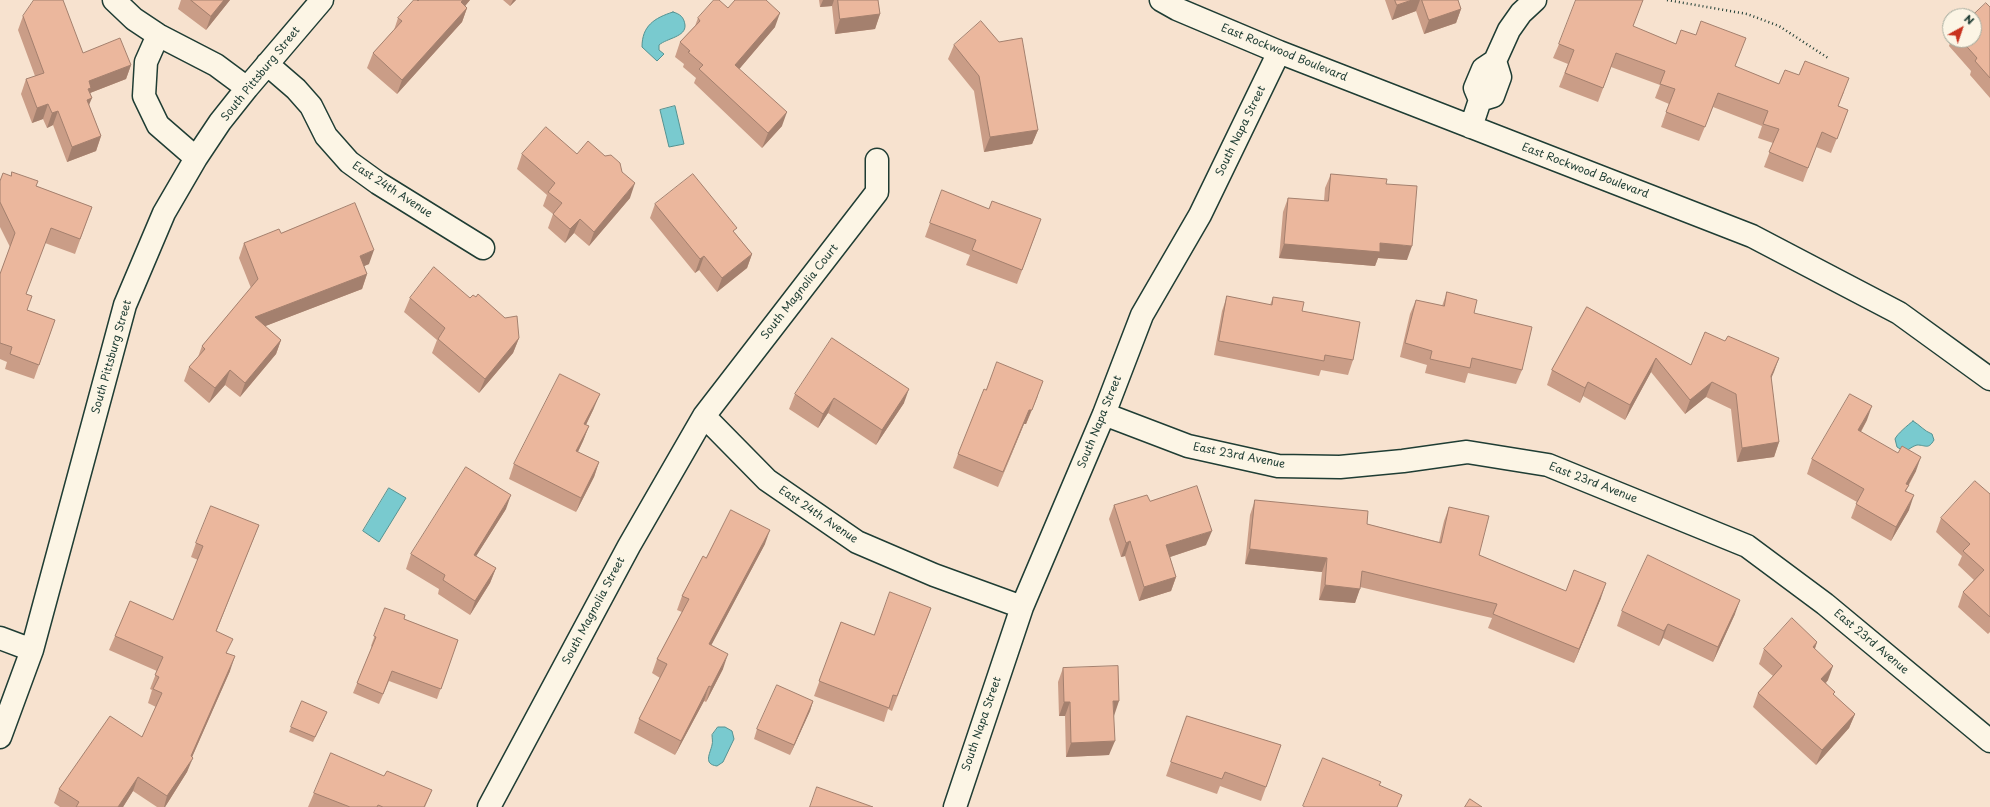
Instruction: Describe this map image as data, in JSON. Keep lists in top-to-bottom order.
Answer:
{
  "streets": {
    "street": [
      "East Rockwood Boulevard",
      "South Pittsburg Street",
      "South Napa Street",
      "East 24th Avenue",
      "South Magnolia Court",
      "East 23rd Avenue",
      "South Magnolia Street"
    ]
  },
  "crossings": [
    ["East Rockwood Boulevard", "South Napa Street"],
    ["South Pittsburg Street", "East 24th Avenue"],
    ["South Napa Street", "East 24th Avenue"],
    ["South Napa Street", "East 23rd Avenue"],
    ["East 24th Avenue", "South Magnolia Court"],
    ["East 24th Avenue", "South Magnolia Street"],
    ["South Magnolia Court", "South Magnolia Street"]
  ],
  "north": "top right"
}
